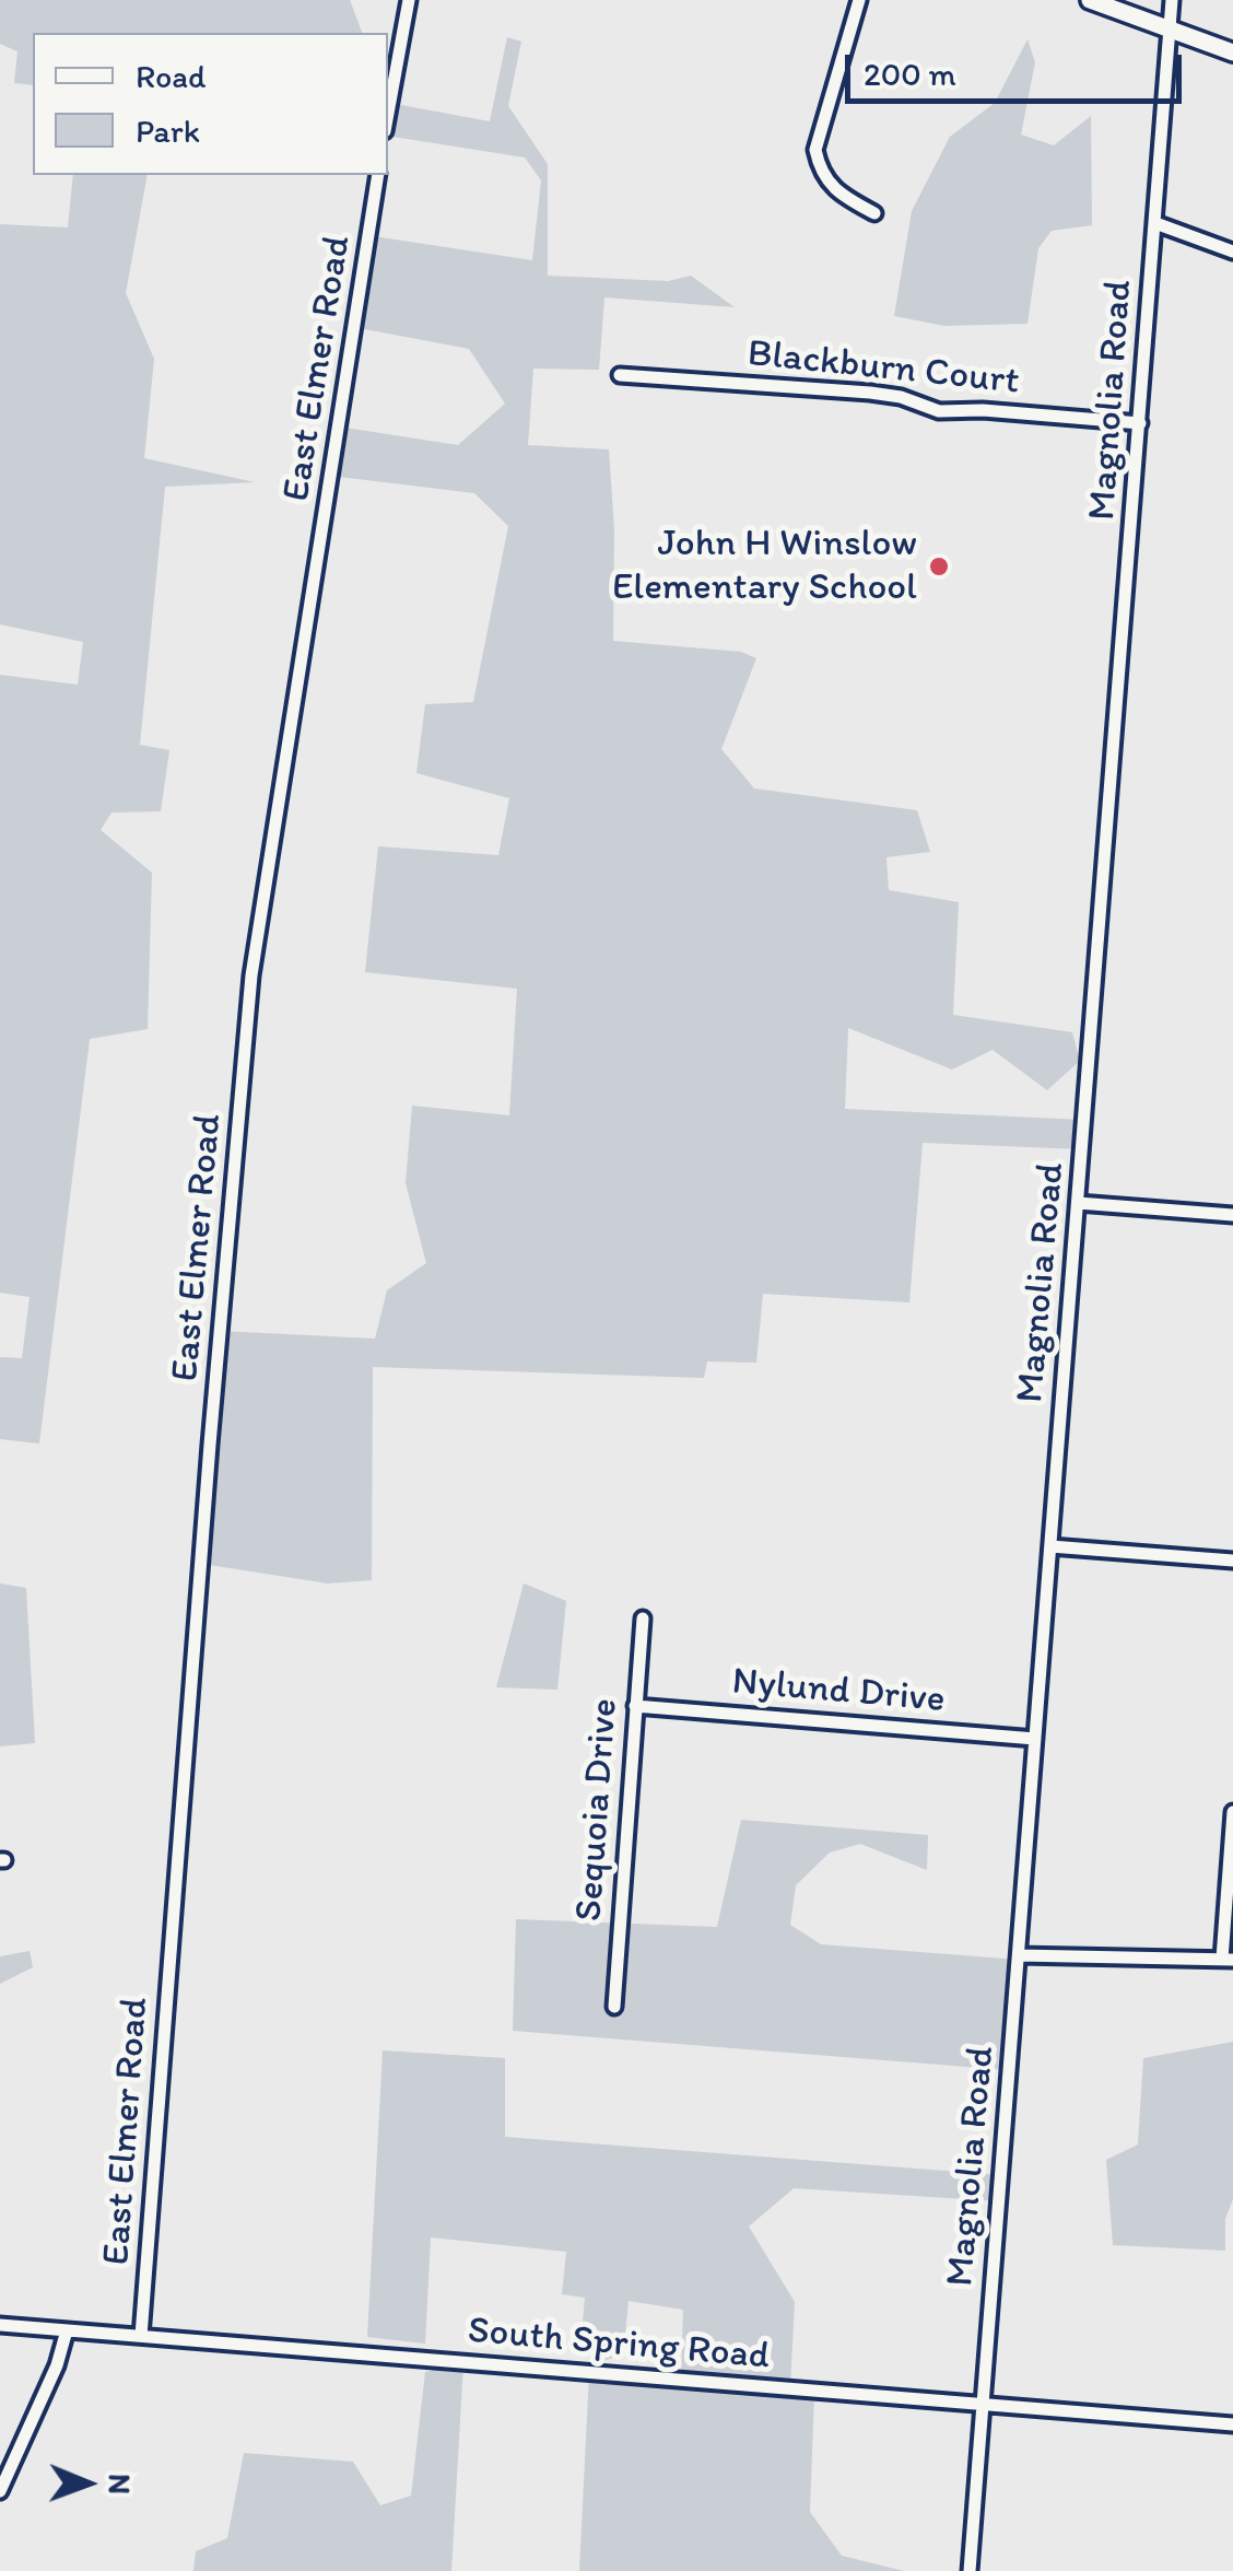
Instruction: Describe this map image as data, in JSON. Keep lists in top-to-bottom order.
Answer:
{
  "streets": {
    "street": [
      "East Elmer Road",
      "Blackburn Court",
      "Magnolia Road",
      "Nylund Drive",
      "Sequoia Drive",
      "South Spring Road"
    ]
  },
  "crossings": [
    ["East Elmer Road", "South Spring Road"],
    ["Blackburn Court", "Magnolia Road"],
    ["Magnolia Road", "Nylund Drive"],
    ["Magnolia Road", "South Spring Road"],
    ["Nylund Drive", "Sequoia Drive"]
  ],
  "places": ["John H Winslow Elementary School"],
  "legend": ["Road", "Park"],
  "scale_bar": "200 m",
  "north": "right"
}
